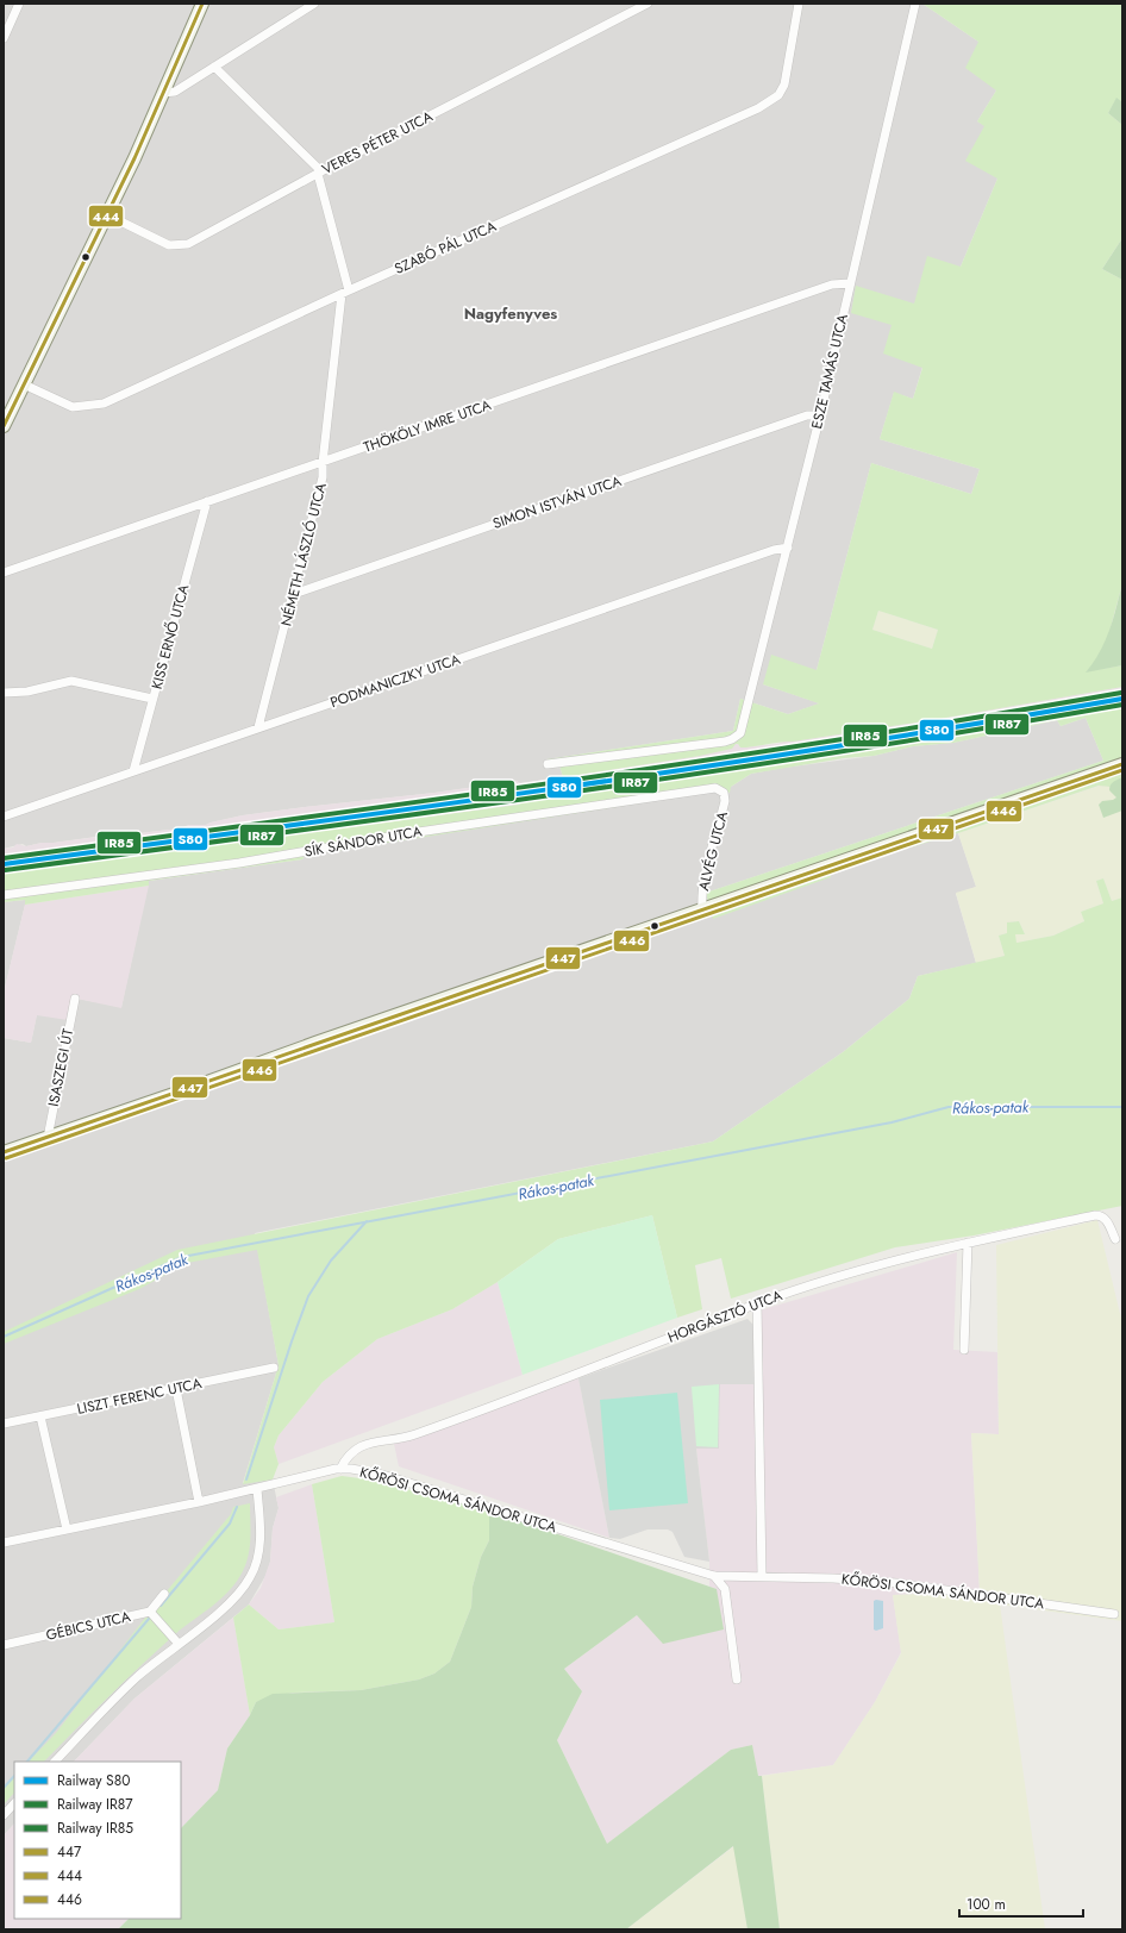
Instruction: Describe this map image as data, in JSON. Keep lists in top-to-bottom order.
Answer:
{
  "streets": {
    "street": [
      "VERES PÉTER UTCA",
      "SZABÓ PÁL UTCA",
      "ESZE TAMÁS UTCA",
      "THÖKÖLY IMRE UTCA",
      "SIMON ISTVÁN UTCA",
      "NÉMETH LÁSZLÓ UTCA",
      "KISS ERNŐ UTCA",
      "PODMANICZKY UTCA",
      "SÍK SÁNDOR UTCA",
      "ALVÉG UTCA",
      "ISASZEGI ÚT",
      "HORGÁSZTÓ UTCA",
      "LISZT FERENC UTCA",
      "KŐRÖSI CSOMA SÁNDOR UTCA",
      "GÉBICS UTCA"
    ]
  },
  "crossings": [
    ["VERES PÉTER UTCA", "NÉMETH LÁSZLÓ UTCA"],
    ["SZABÓ PÁL UTCA", "NÉMETH LÁSZLÓ UTCA"],
    ["ESZE TAMÁS UTCA", "THÖKÖLY IMRE UTCA"],
    ["ESZE TAMÁS UTCA", "SIMON ISTVÁN UTCA"],
    ["ESZE TAMÁS UTCA", "PODMANICZKY UTCA"],
    ["THÖKÖLY IMRE UTCA", "NÉMETH LÁSZLÓ UTCA"],
    ["THÖKÖLY IMRE UTCA", "KISS ERNŐ UTCA"],
    ["SIMON ISTVÁN UTCA", "NÉMETH LÁSZLÓ UTCA"],
    ["NÉMETH LÁSZLÓ UTCA", "PODMANICZKY UTCA"],
    ["KISS ERNŐ UTCA", "PODMANICZKY UTCA"],
    ["SÍK SÁNDOR UTCA", "ALVÉG UTCA"],
    ["HORGÁSZTÓ UTCA", "KŐRÖSI CSOMA SÁNDOR UTCA"]
  ],
  "districts": ["Nagyfenyves"],
  "water": ["Rákos-patak"],
  "lines": [
    "transit line 444",
    "rail line IR85",
    "rail line S80",
    "rail line IR87",
    "transit line 447",
    "transit line 446"
  ],
  "legend": [
    "Railway S80",
    "Railway IR87",
    "Railway IR85",
    "447",
    "444",
    "446"
  ],
  "scale_bar": "100 m"
}
